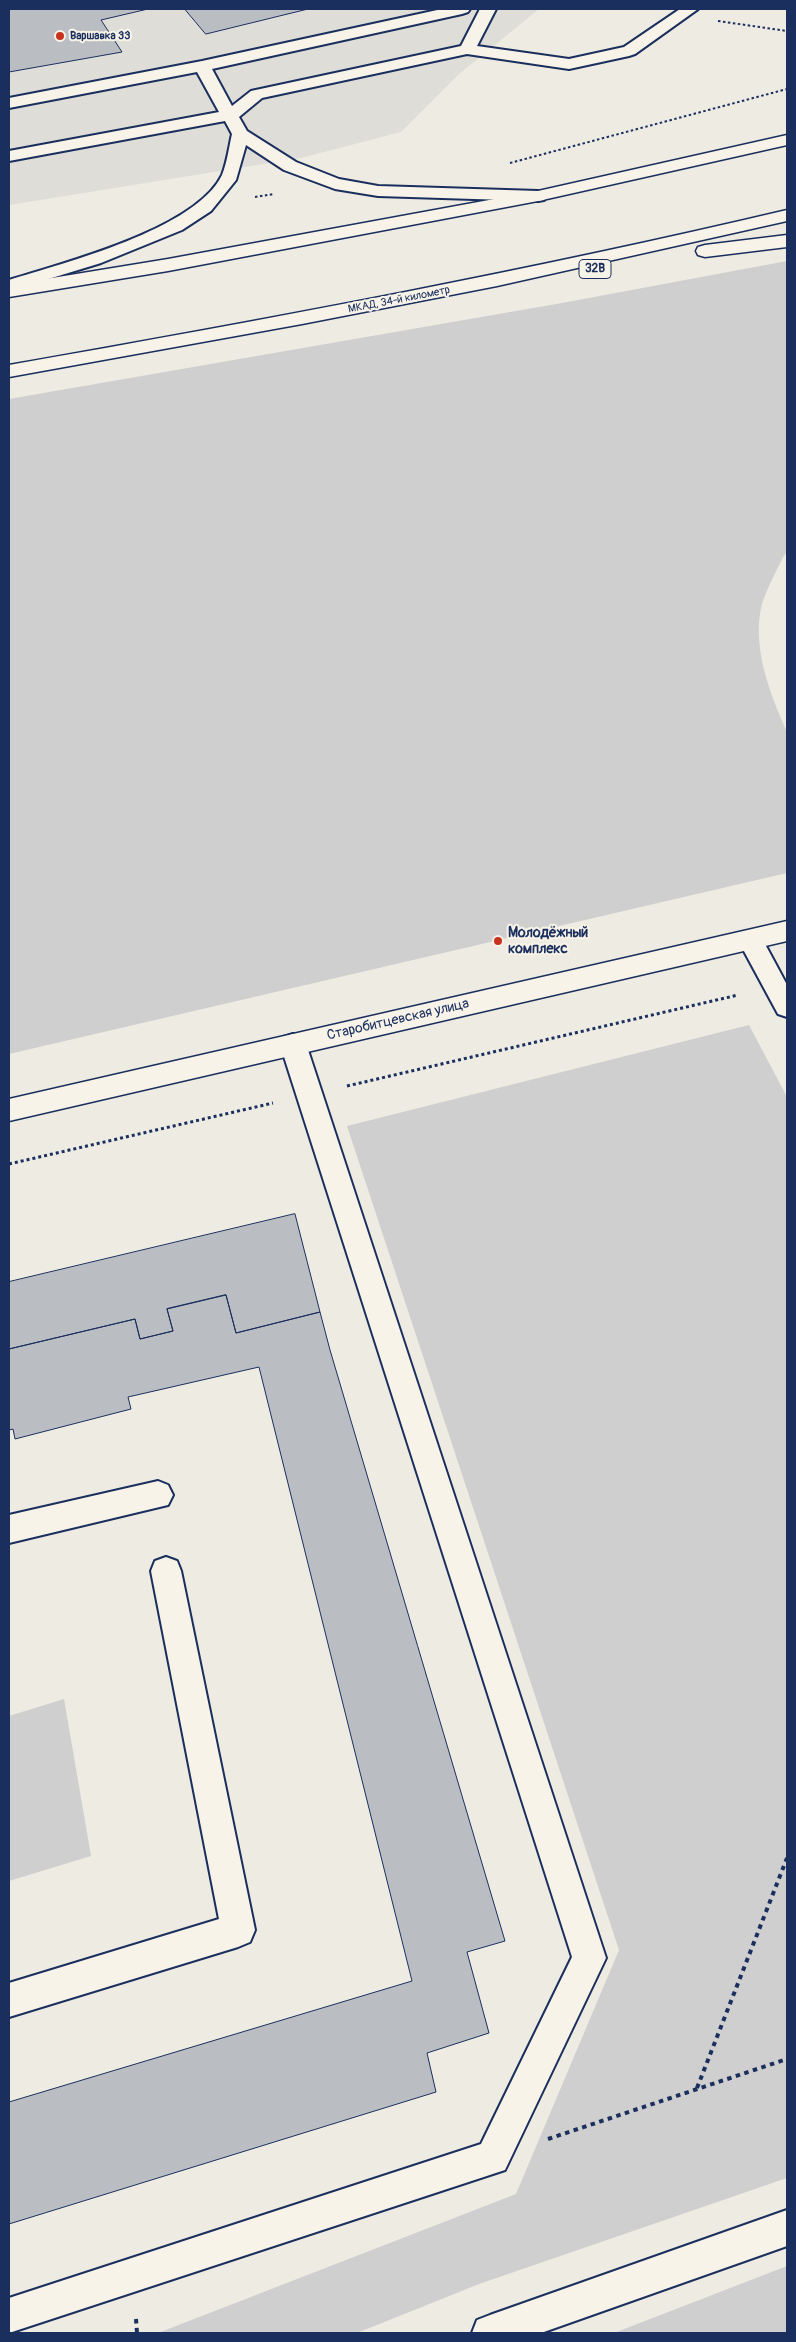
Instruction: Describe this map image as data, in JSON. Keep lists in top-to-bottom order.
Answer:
{
  "streets": {
    "main road": ["32B", "МКАД, 34-й километр", "Старобитцевская улица"]
  },
  "crossings": [
    ["32B", "МКАД, 34-й километр"]
  ],
  "places": ["Варшавка 33", "Молодёжный комплекс"]
}
